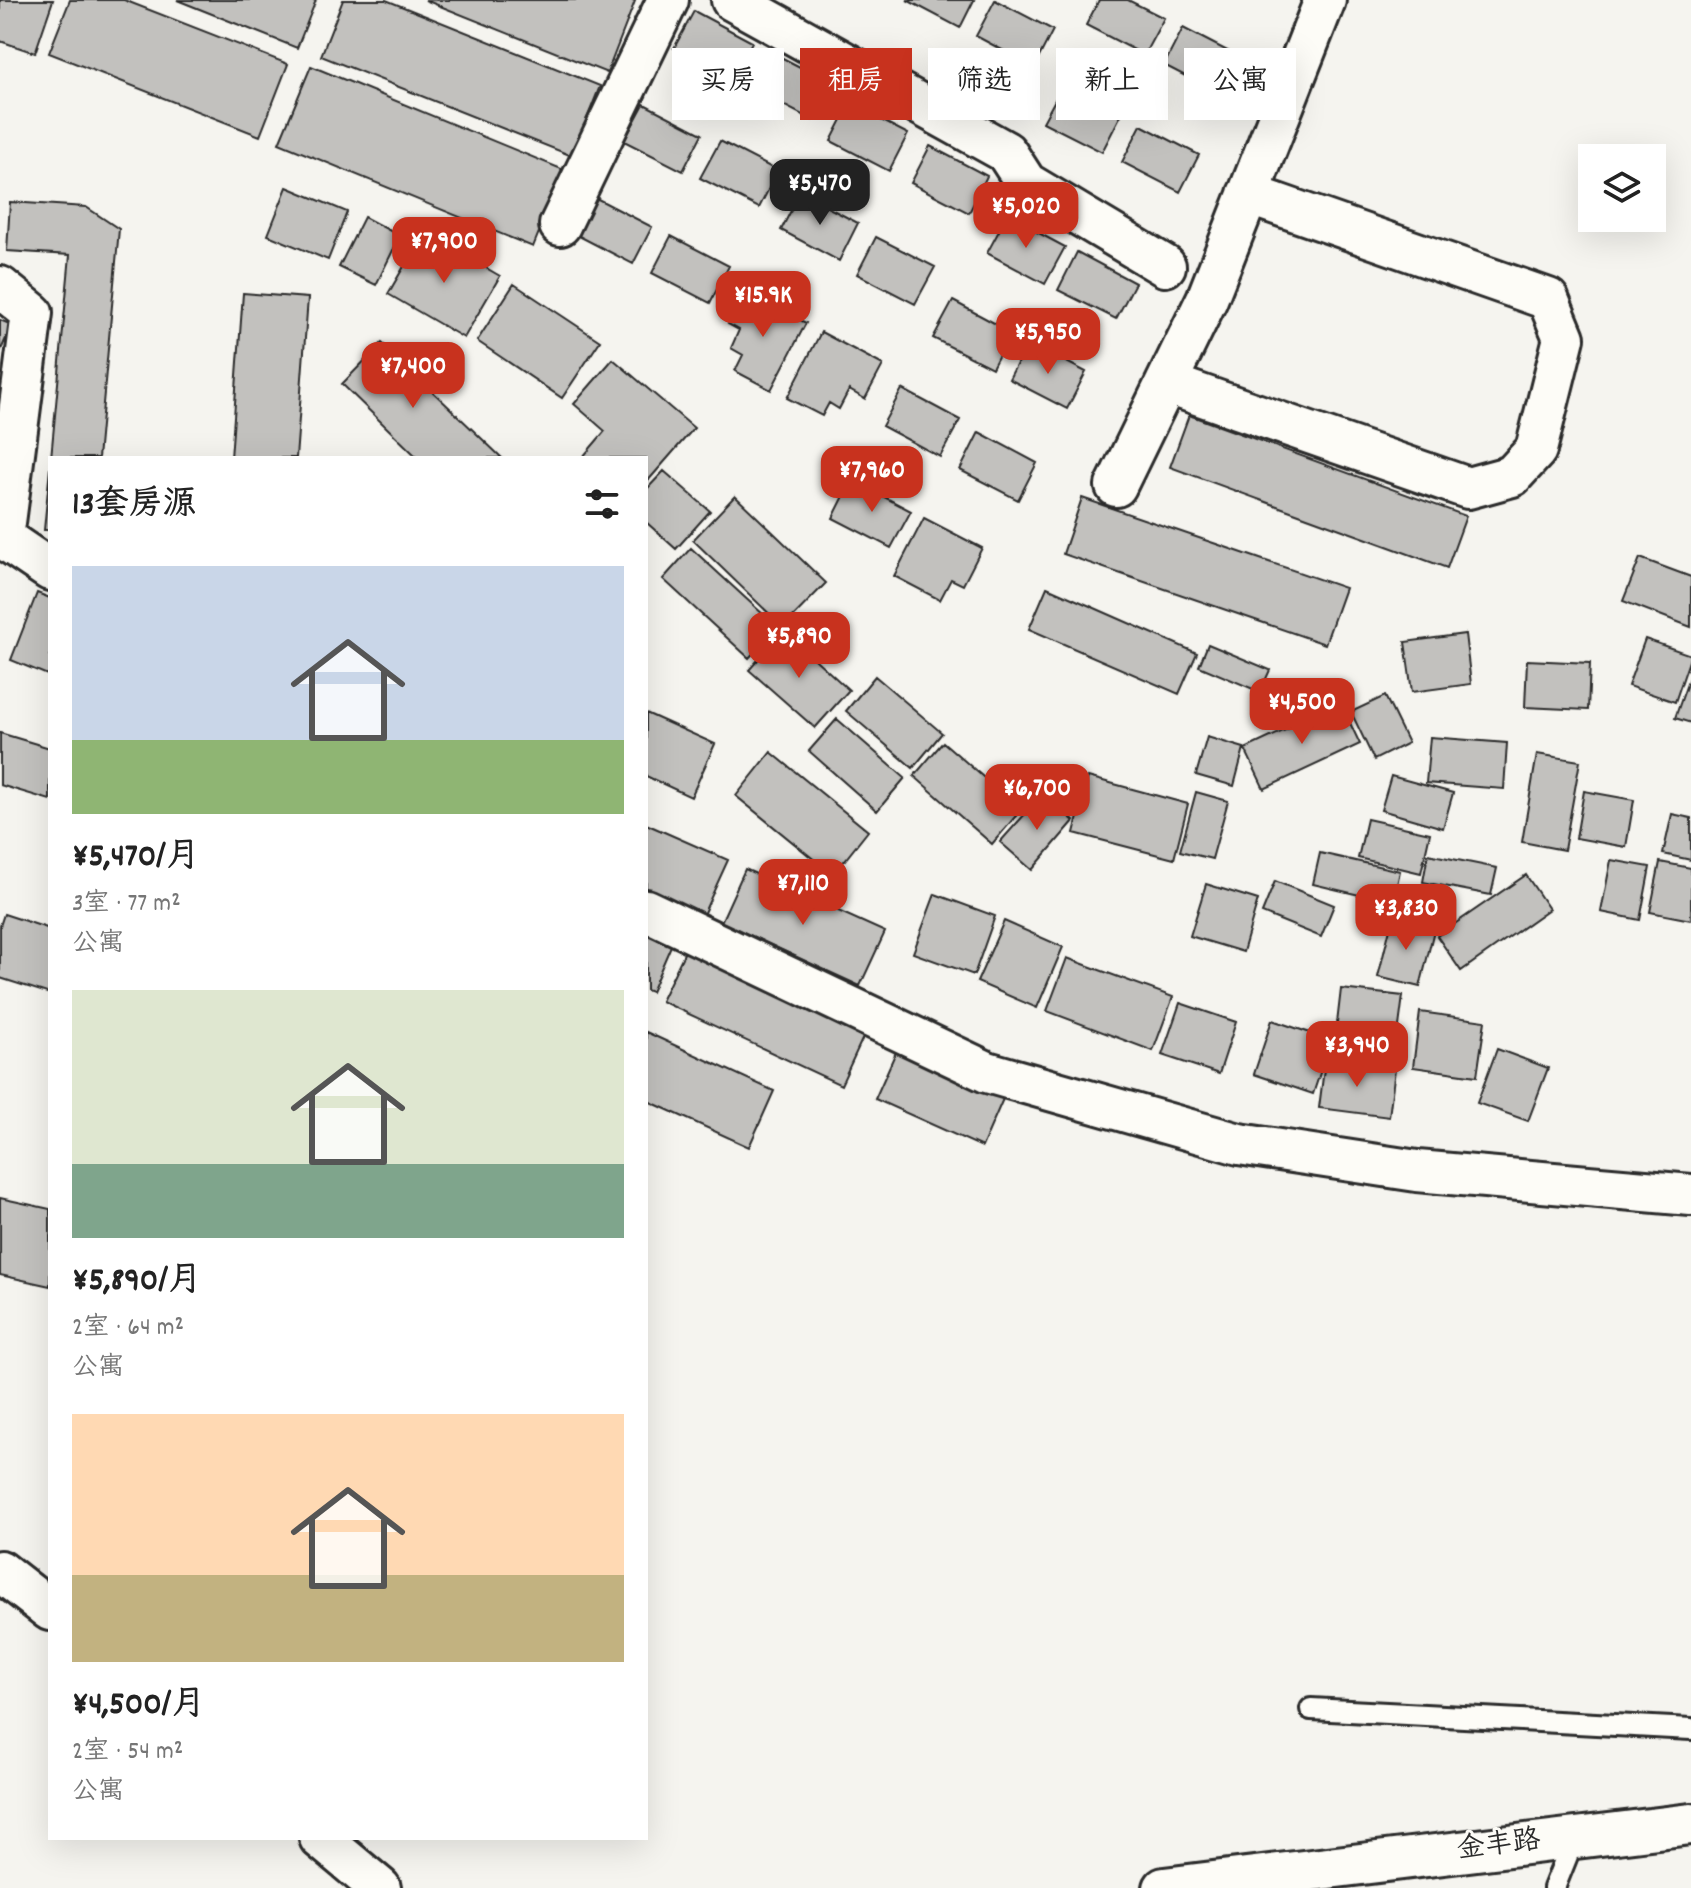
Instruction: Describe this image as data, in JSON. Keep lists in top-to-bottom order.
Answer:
{
  "streets": {
    "street": ["金丰路"]
  },
  "page": {
    "chip": [
      "买房",
      "租房",
      "筛选",
      "新上",
      "公寓"
    ],
    "price": [
      "¥5,470",
      "¥5,020",
      "¥7,900",
      "¥15.9K",
      "¥5,950",
      "¥7,400",
      "¥7,960",
      "¥5,890",
      "¥4,500",
      "¥6,700",
      "¥7,110",
      "¥3,830",
      "¥3,940"
    ],
    "heading": "13套房源",
    "list": [
      {
        "name": "¥5,470/月",
        "note": "3室 · 77 m² · 公寓"
      },
      {
        "name": "¥5,890/月",
        "note": "2室 · 64 m² · 公寓"
      },
      {
        "name": "¥4,500/月",
        "note": "2室 · 54 m² · 公寓"
      }
    ]
  }
}
